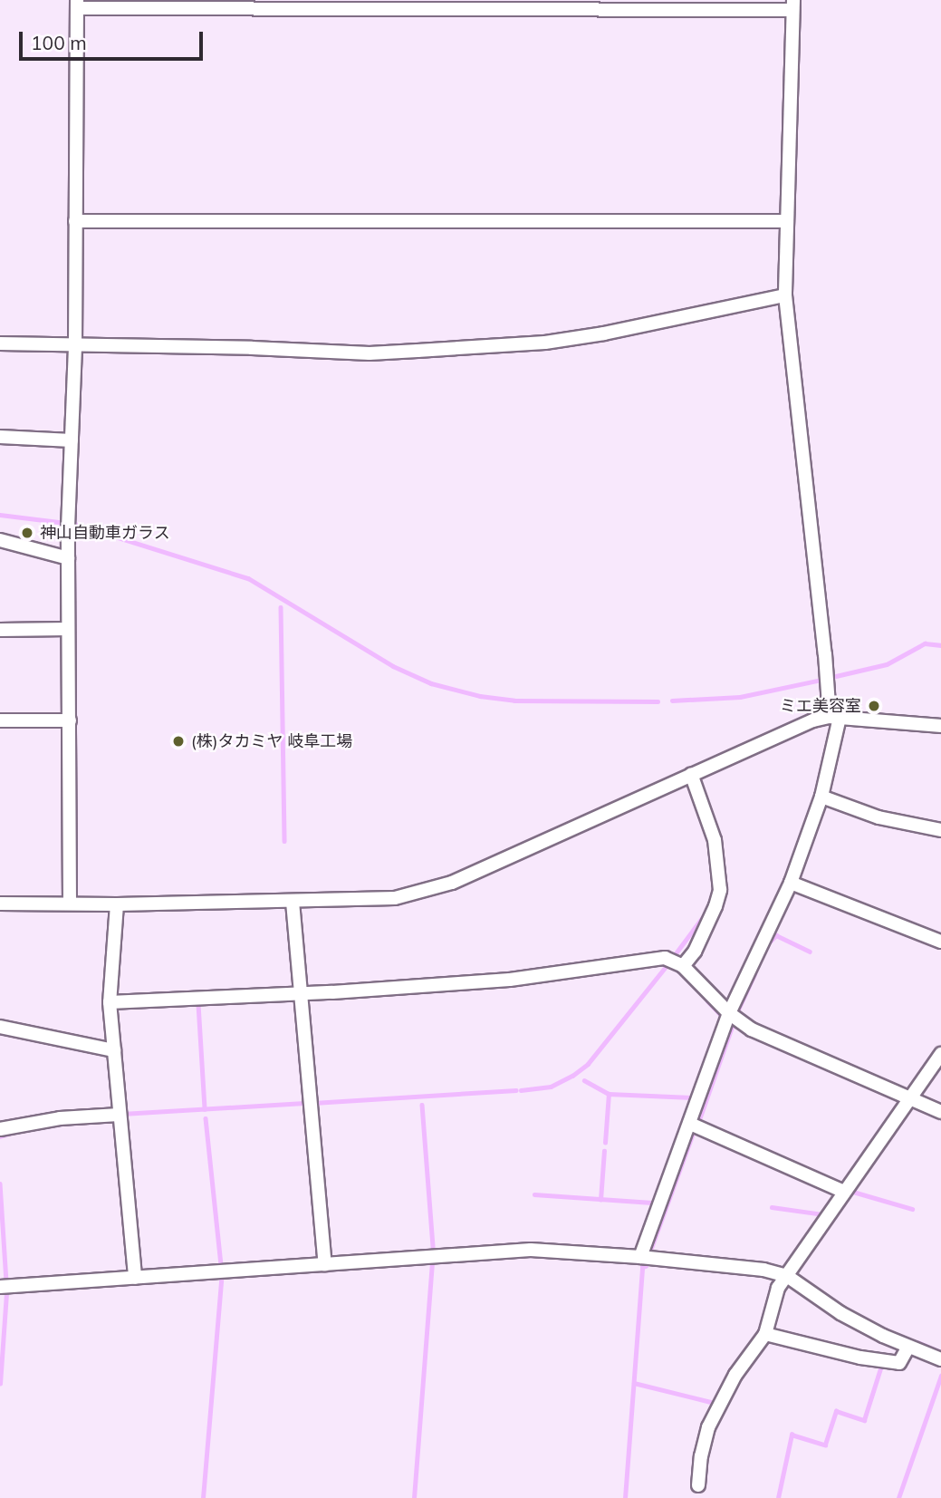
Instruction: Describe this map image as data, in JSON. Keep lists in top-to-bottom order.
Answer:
{
  "places": ["神山自動車ガラス", "ミエ美容室", "(株)タカミヤ 岐阜工場"],
  "scale_bar": "100 m"
}
